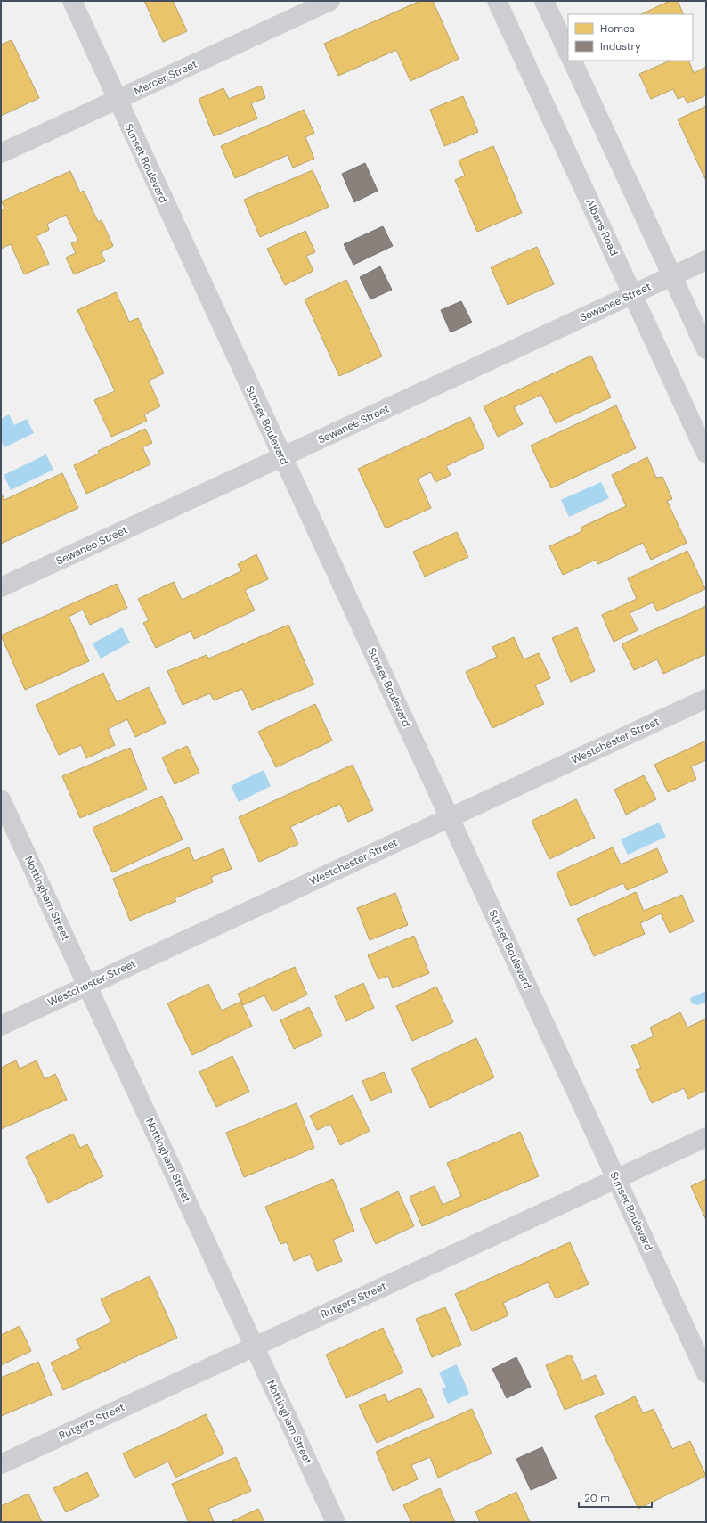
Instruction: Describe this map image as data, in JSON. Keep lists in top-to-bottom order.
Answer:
{
  "streets": {
    "street": [
      "Mercer Street",
      "Sunset Boulevard",
      "Albans Road",
      "Sewanee Street",
      "Westchester Street",
      "Nottingham Street",
      "Rutgers Street"
    ]
  },
  "crossings": [
    ["Mercer Street", "Sunset Boulevard"],
    ["Sunset Boulevard", "Sewanee Street"],
    ["Sunset Boulevard", "Westchester Street"],
    ["Sunset Boulevard", "Rutgers Street"],
    ["Albans Road", "Sewanee Street"],
    ["Westchester Street", "Nottingham Street"],
    ["Nottingham Street", "Rutgers Street"]
  ],
  "legend": ["Homes", "Industry"],
  "scale_bar": "20 m"
}
